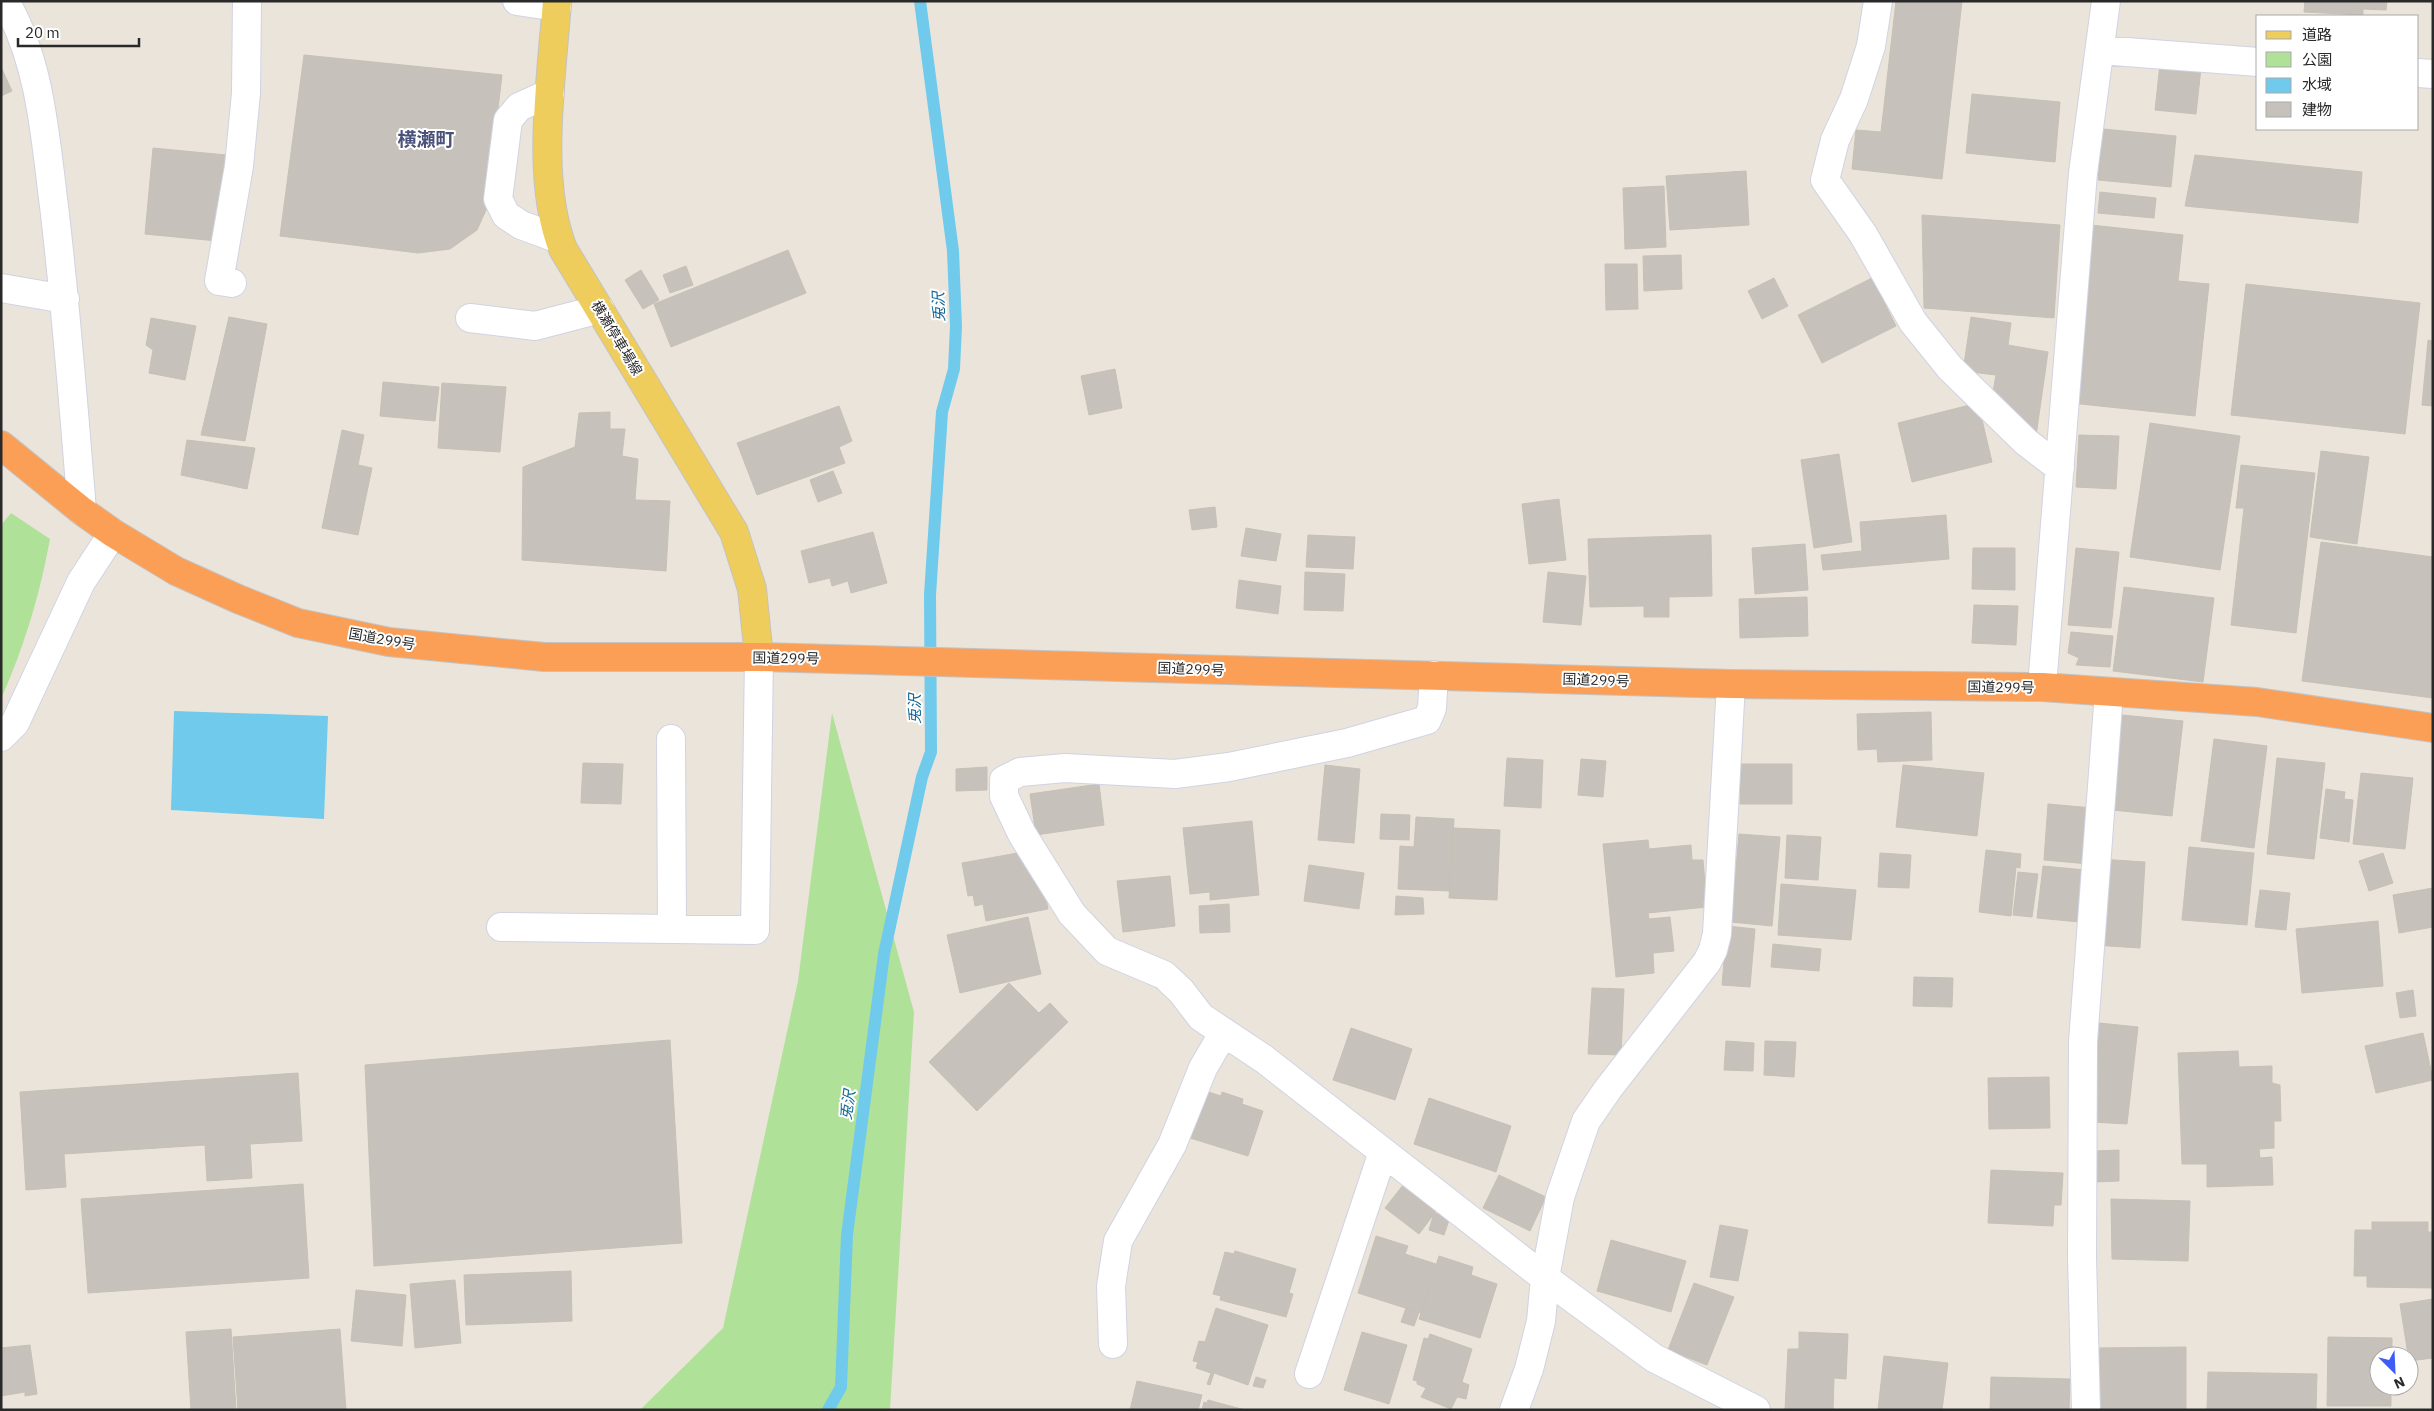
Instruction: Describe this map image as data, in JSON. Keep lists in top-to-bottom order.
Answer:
{
  "streets": {
    "highway": ["国道299号"],
    "main road": ["横瀬停車場線"]
  },
  "crossings": [
    ["横瀬停車場線", "国道299号"]
  ],
  "districts": ["横瀬町"],
  "water": ["兎沢"],
  "legend": [
    "道路",
    "公園",
    "水域",
    "建物"
  ],
  "scale_bar": "20 m",
  "north": "bottom right"
}
